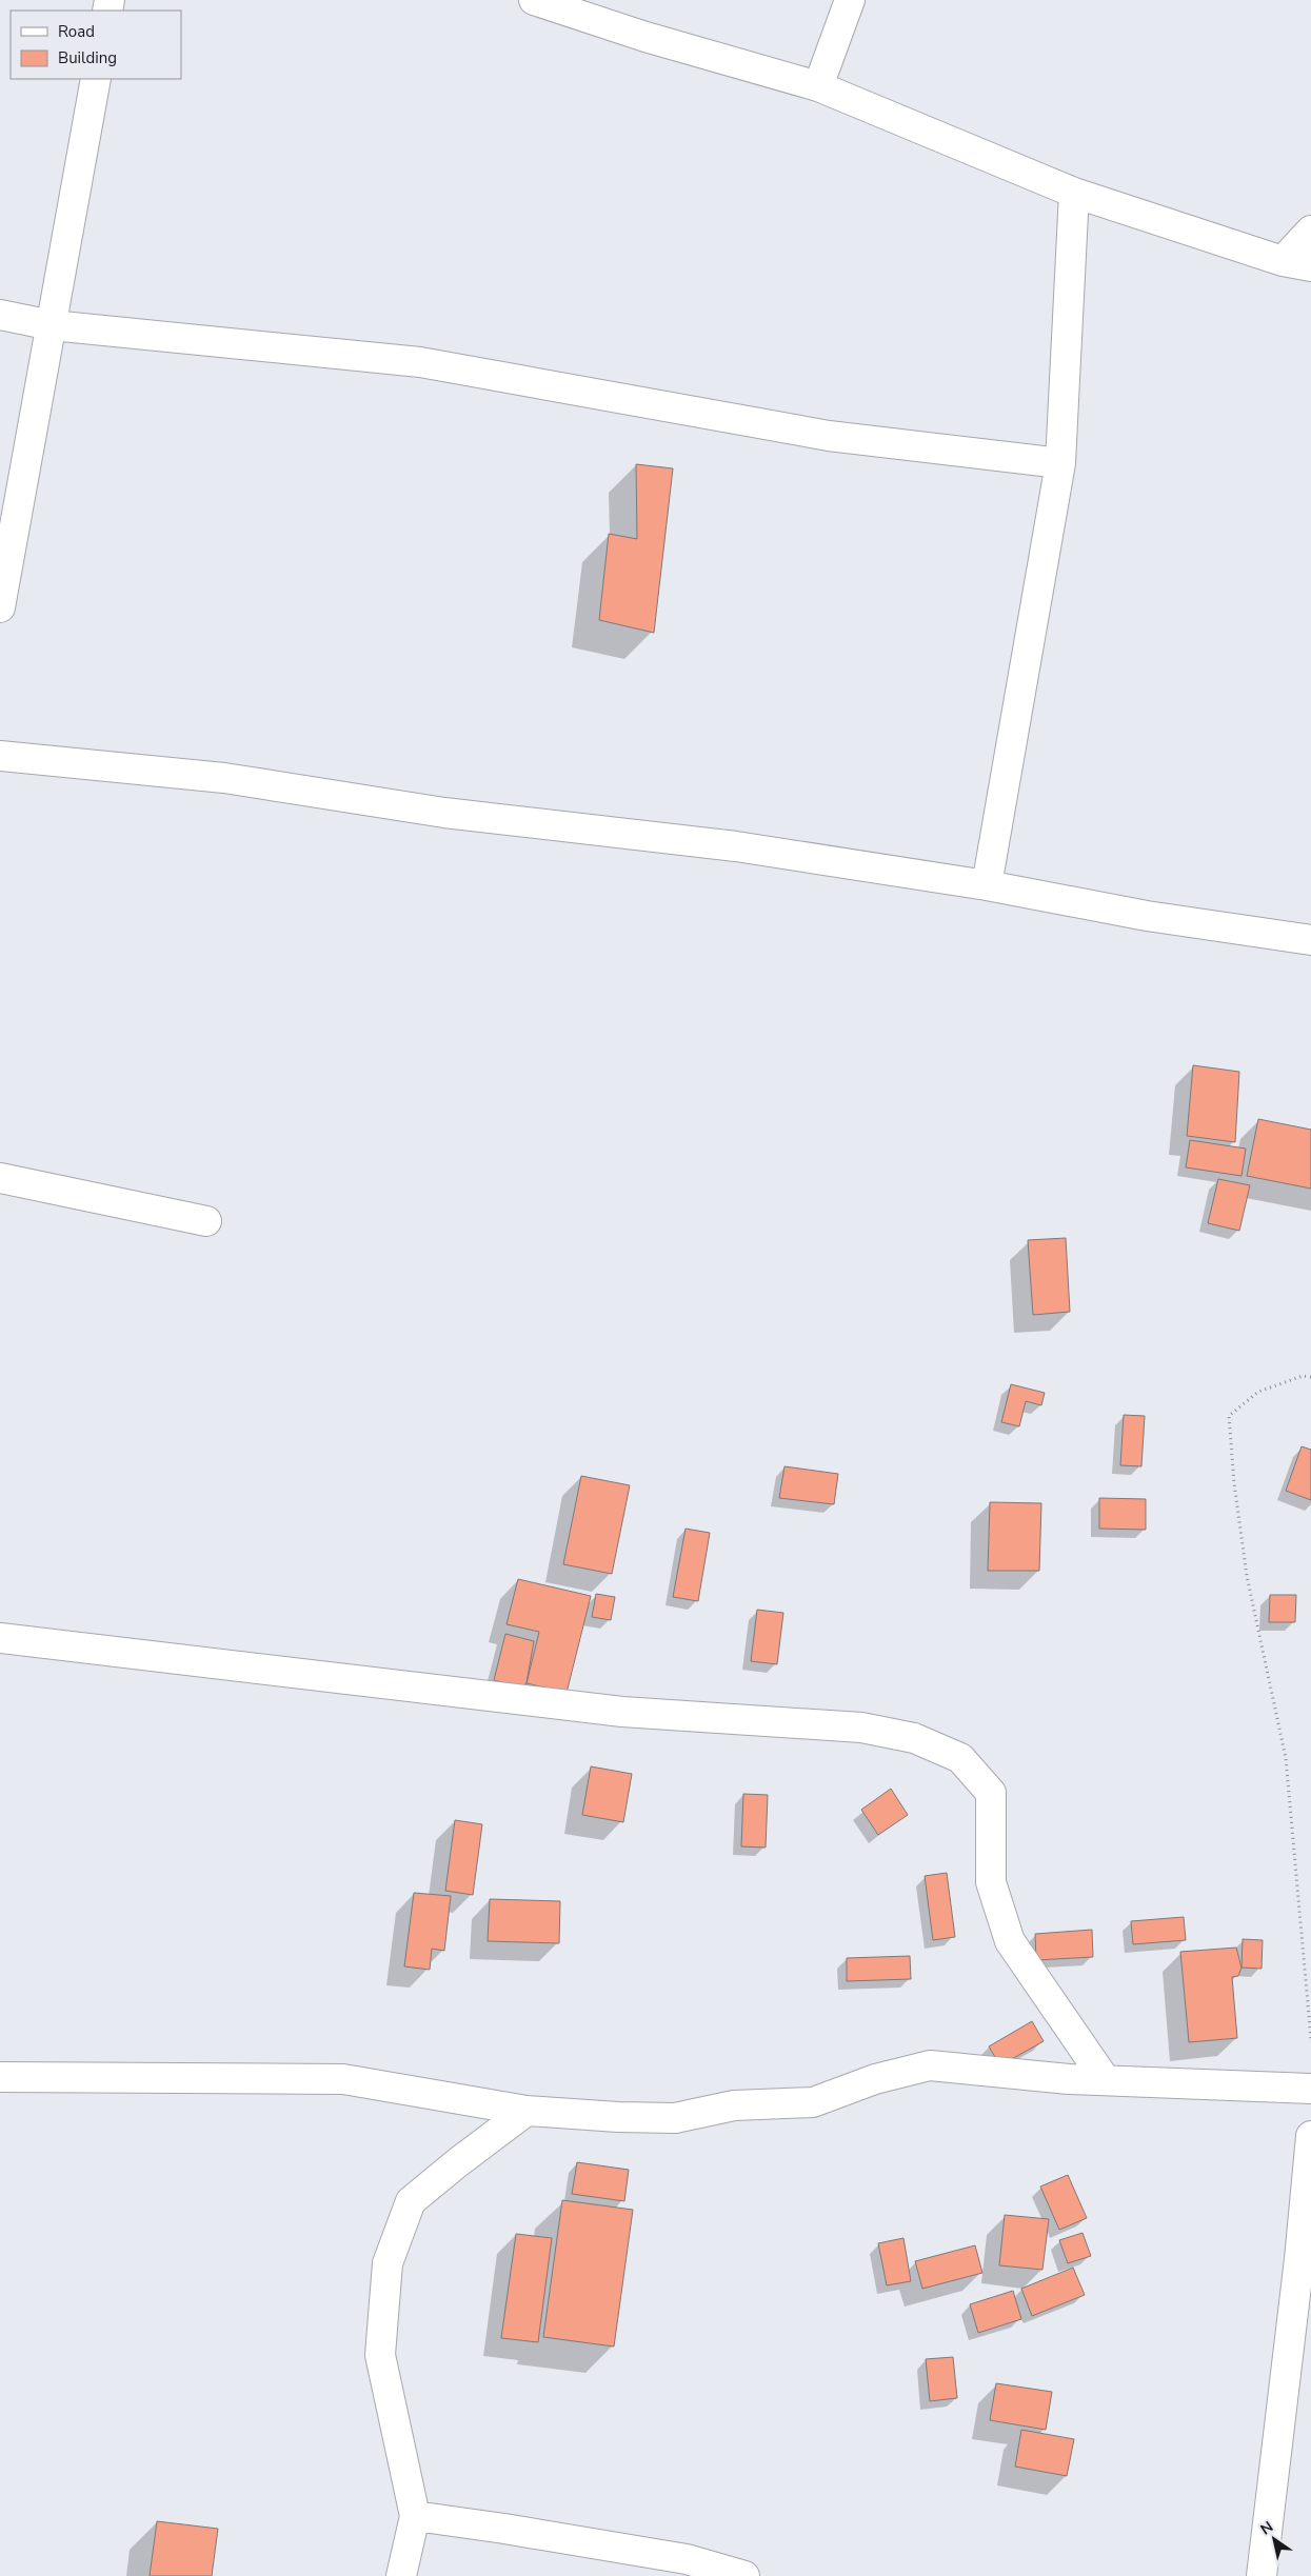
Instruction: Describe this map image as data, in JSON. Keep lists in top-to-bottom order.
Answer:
{
  "legend": ["Road", "Building"],
  "north": "top left"
}
